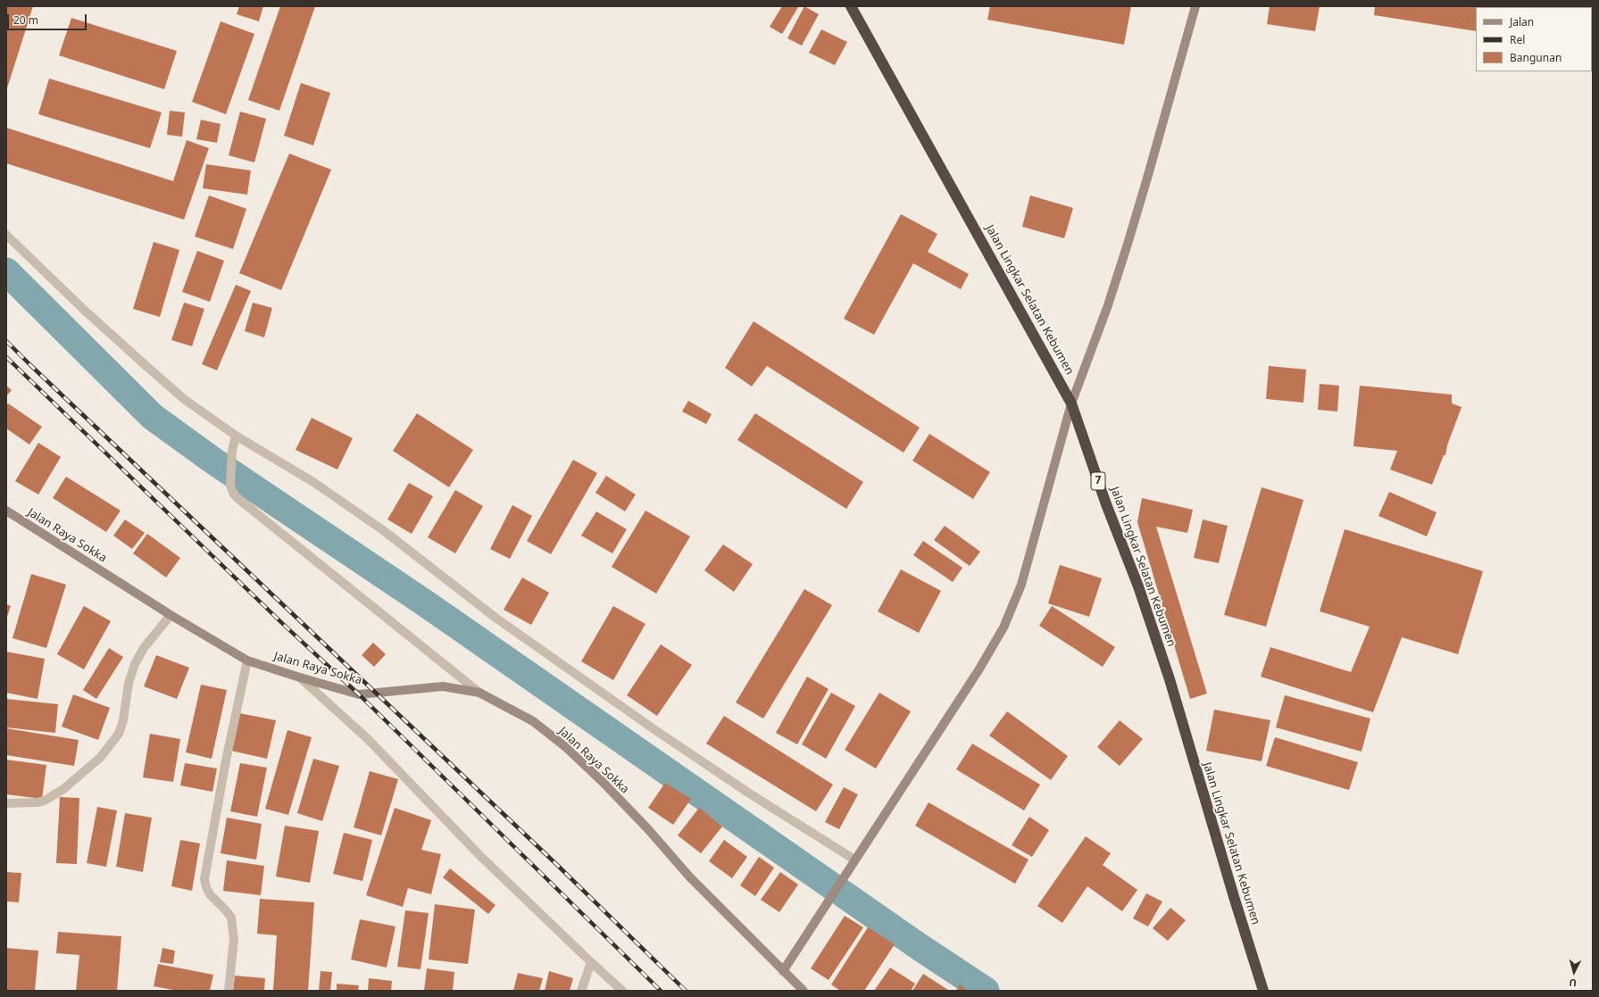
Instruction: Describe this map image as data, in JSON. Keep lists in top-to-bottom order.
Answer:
{
  "streets": {
    "highway": ["Jalan Lingkar Selatan Kebumen", "7"],
    "street": ["Jalan Raya Sokka"]
  },
  "legend": ["Jalan", "Rel", "Bangunan"],
  "scale_bar": "20 m",
  "north": "bottom"
}
